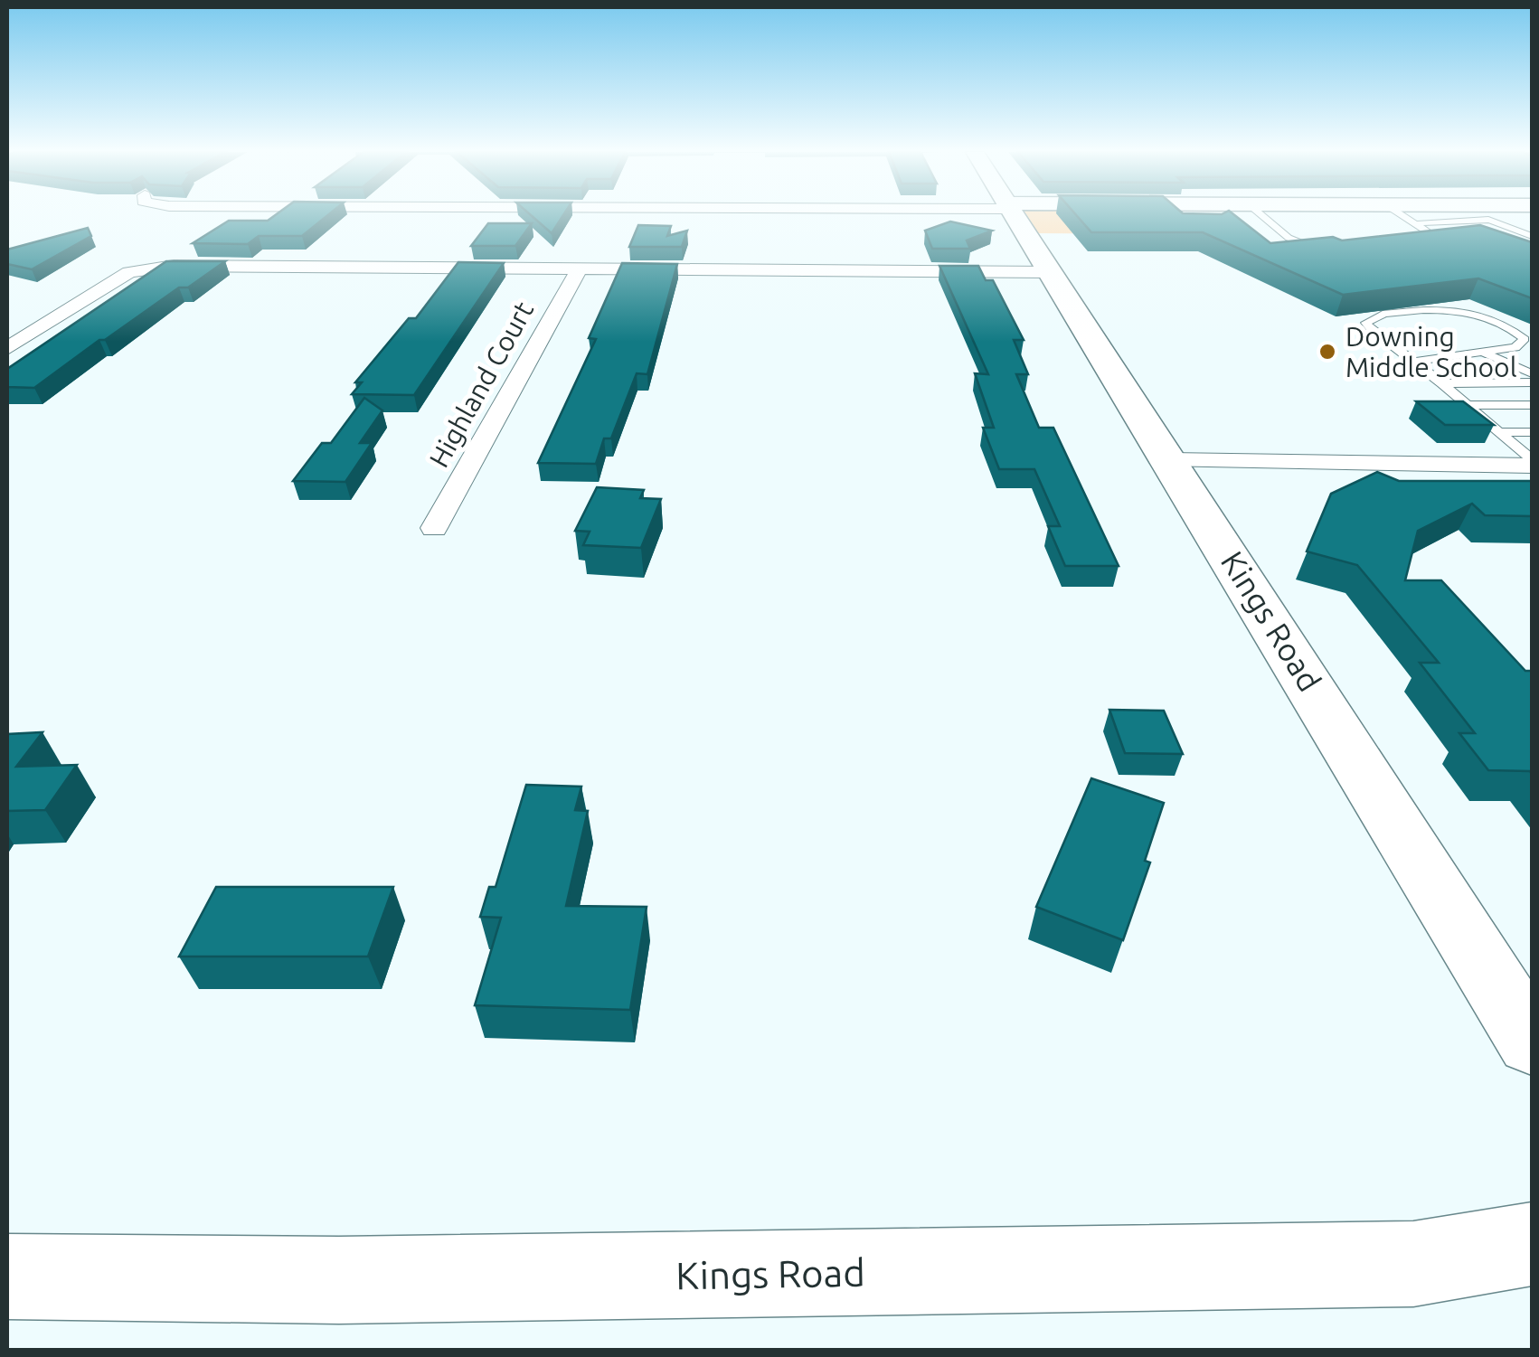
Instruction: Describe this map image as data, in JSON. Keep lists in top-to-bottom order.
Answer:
{
  "streets": {
    "street": ["Highland Court", "Kings Road"]
  },
  "places": ["Downing Middle School"]
}
